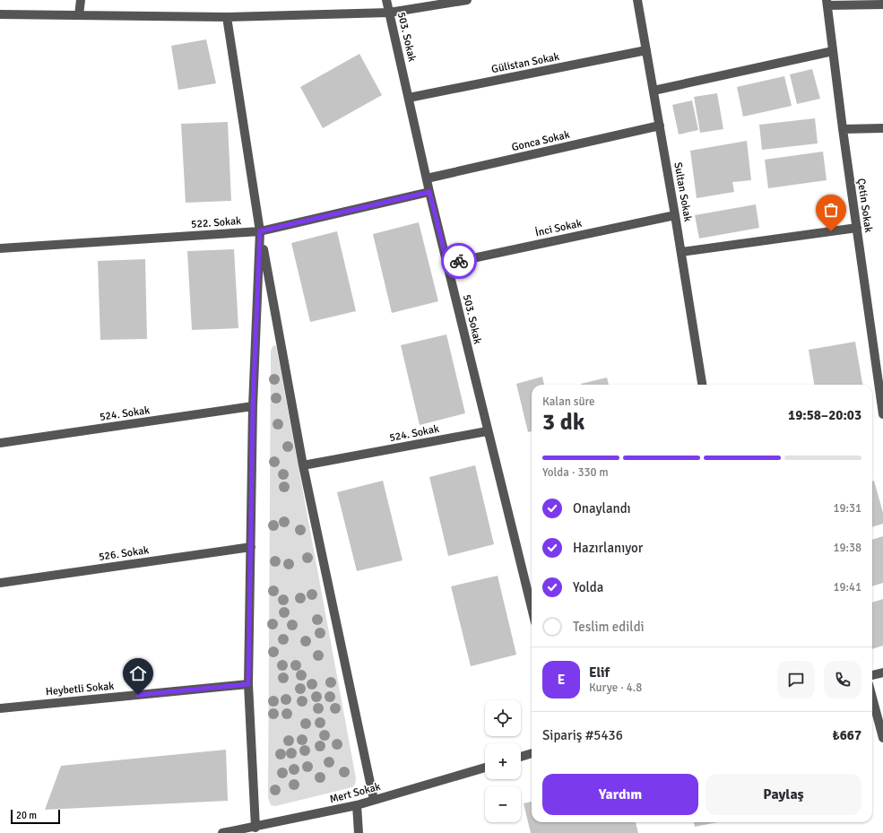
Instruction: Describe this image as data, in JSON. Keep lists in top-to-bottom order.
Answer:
{
  "streets": {
    "street": [
      "503. Sokak",
      "Gülistan Sokak",
      "Gonca Sokak",
      "Sultan Sokak",
      "Çetin Sokak",
      "522. Sokak",
      "İnci Sokak",
      "524. Sokak",
      "526. Sokak",
      "Heybetli Sokak",
      "Mert Sokak"
    ]
  },
  "crossings": [
    ["503. Sokak", "Gülistan Sokak"],
    ["503. Sokak", "Gonca Sokak"],
    ["503. Sokak", "522. Sokak"],
    ["503. Sokak", "İnci Sokak"],
    ["503. Sokak", "524. Sokak"],
    ["Gülistan Sokak", "Sultan Sokak"],
    ["Gonca Sokak", "Sultan Sokak"],
    ["Sultan Sokak", "İnci Sokak"]
  ],
  "scale_bar": "20 m",
  "page": {
    "heading": ["3 dk", "Kalan süre", "19:58–20:03"],
    "panel": [
      "Elif",
      "Kurye · 4.8",
      "Sipariş #5436",
      "₺667"
    ],
    "bar": "Yolda · 330 m",
    "list": [
      ["Onaylandı", "19:31"],
      ["Hazırlanıyor", "19:38"],
      ["Yolda", "19:41"],
      "Teslim edildi"
    ],
    "round": "E",
    "map_buttons": ["+", "−"],
    "buttons": ["Yardım", "Paylaş"],
    "scale": "20 m"
  }
}
